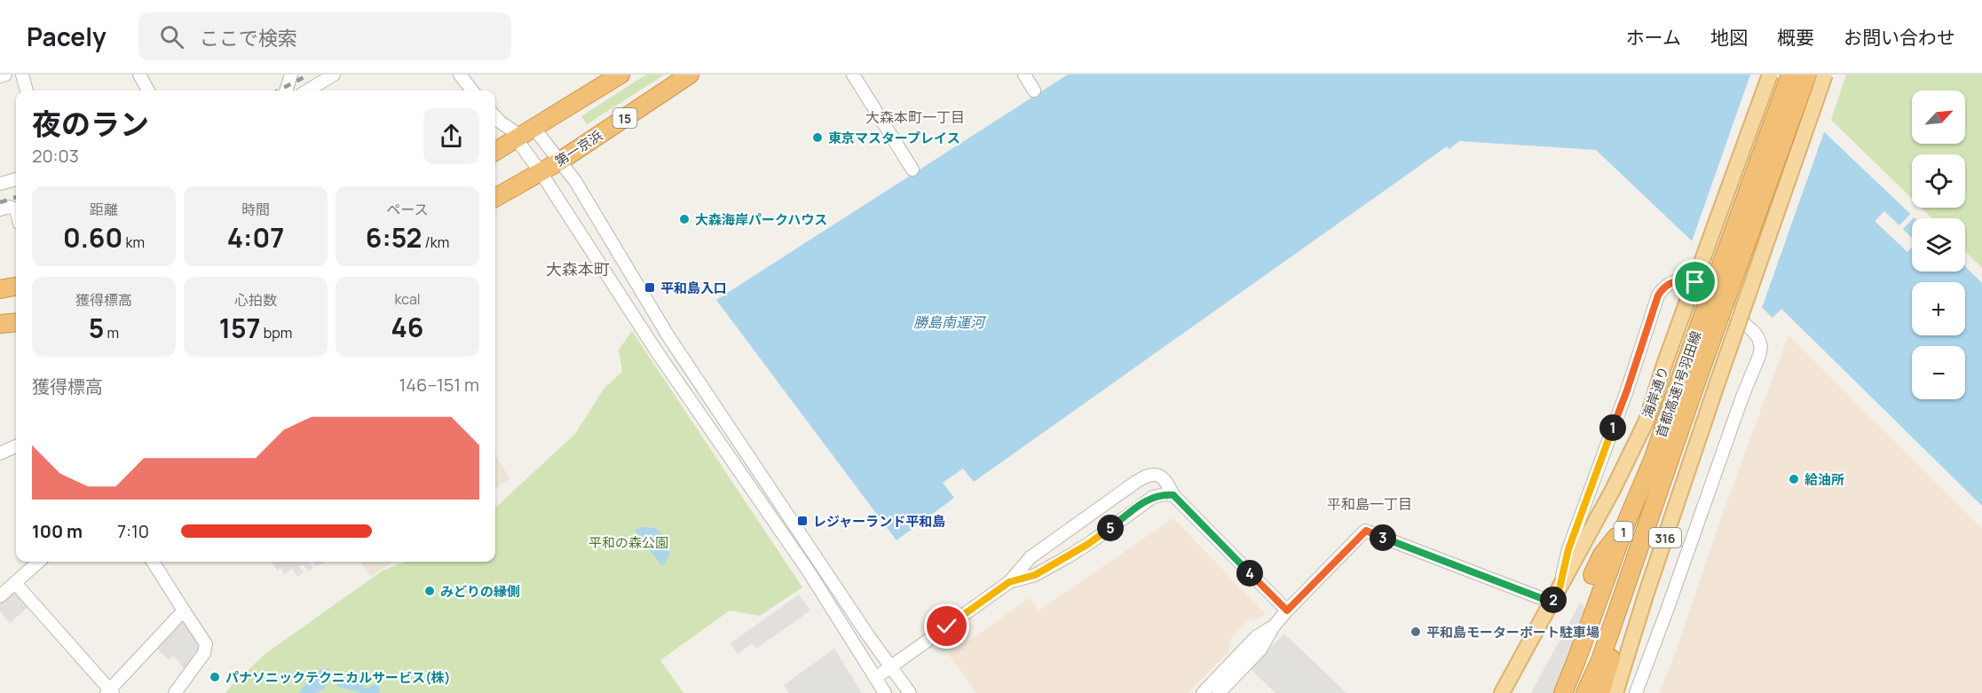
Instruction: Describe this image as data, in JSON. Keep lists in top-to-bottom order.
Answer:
{
  "streets": {
    "highway": [
      "15",
      "第一京浜",
      "首都高速1号羽田線",
      "1"
    ],
    "main road": ["海岸通り", "316"]
  },
  "crossings": [
    ["首都高速1号羽田線", "1"]
  ],
  "districts": ["大森本町一丁目", "大森本町", "平和島一丁目"],
  "water": ["勝島南運河"],
  "parks": ["平和の森公園"],
  "places": {
    "other": [
      "東京マスタープレイス",
      "大森海岸パークハウス",
      "給油所",
      "みどりの縁側",
      "平和島モーターボート駐車場",
      "パナソニックテクニカルサービス(株)"
    ],
    "transit": ["平和島入口", "レジャーランド平和島"]
  },
  "north": "top right",
  "page": {
    "header": "Pacely",
    "search": "ここで検索",
    "nav": [
      "ホーム",
      "地図",
      "概要",
      "お問い合わせ"
    ],
    "map_buttons": ["+", "−"],
    "heading": ["夜のラン", "20:03"],
    "stats": [
      ["距離", "0.60 km"],
      ["時間", "4:07"],
      ["ペース", "6:52 /km"],
      ["獲得標高", "5 m"],
      ["心拍数", "157 bpm"],
      ["kcal", "46"]
    ],
    "chart": ["獲得標高", "146–151 m"],
    "pins": [
      "1",
      "5",
      "3",
      "4",
      "2"
    ],
    "list": [
      {
        "name": "100 m",
        "note": "7:10"
      }
    ]
  }
}
